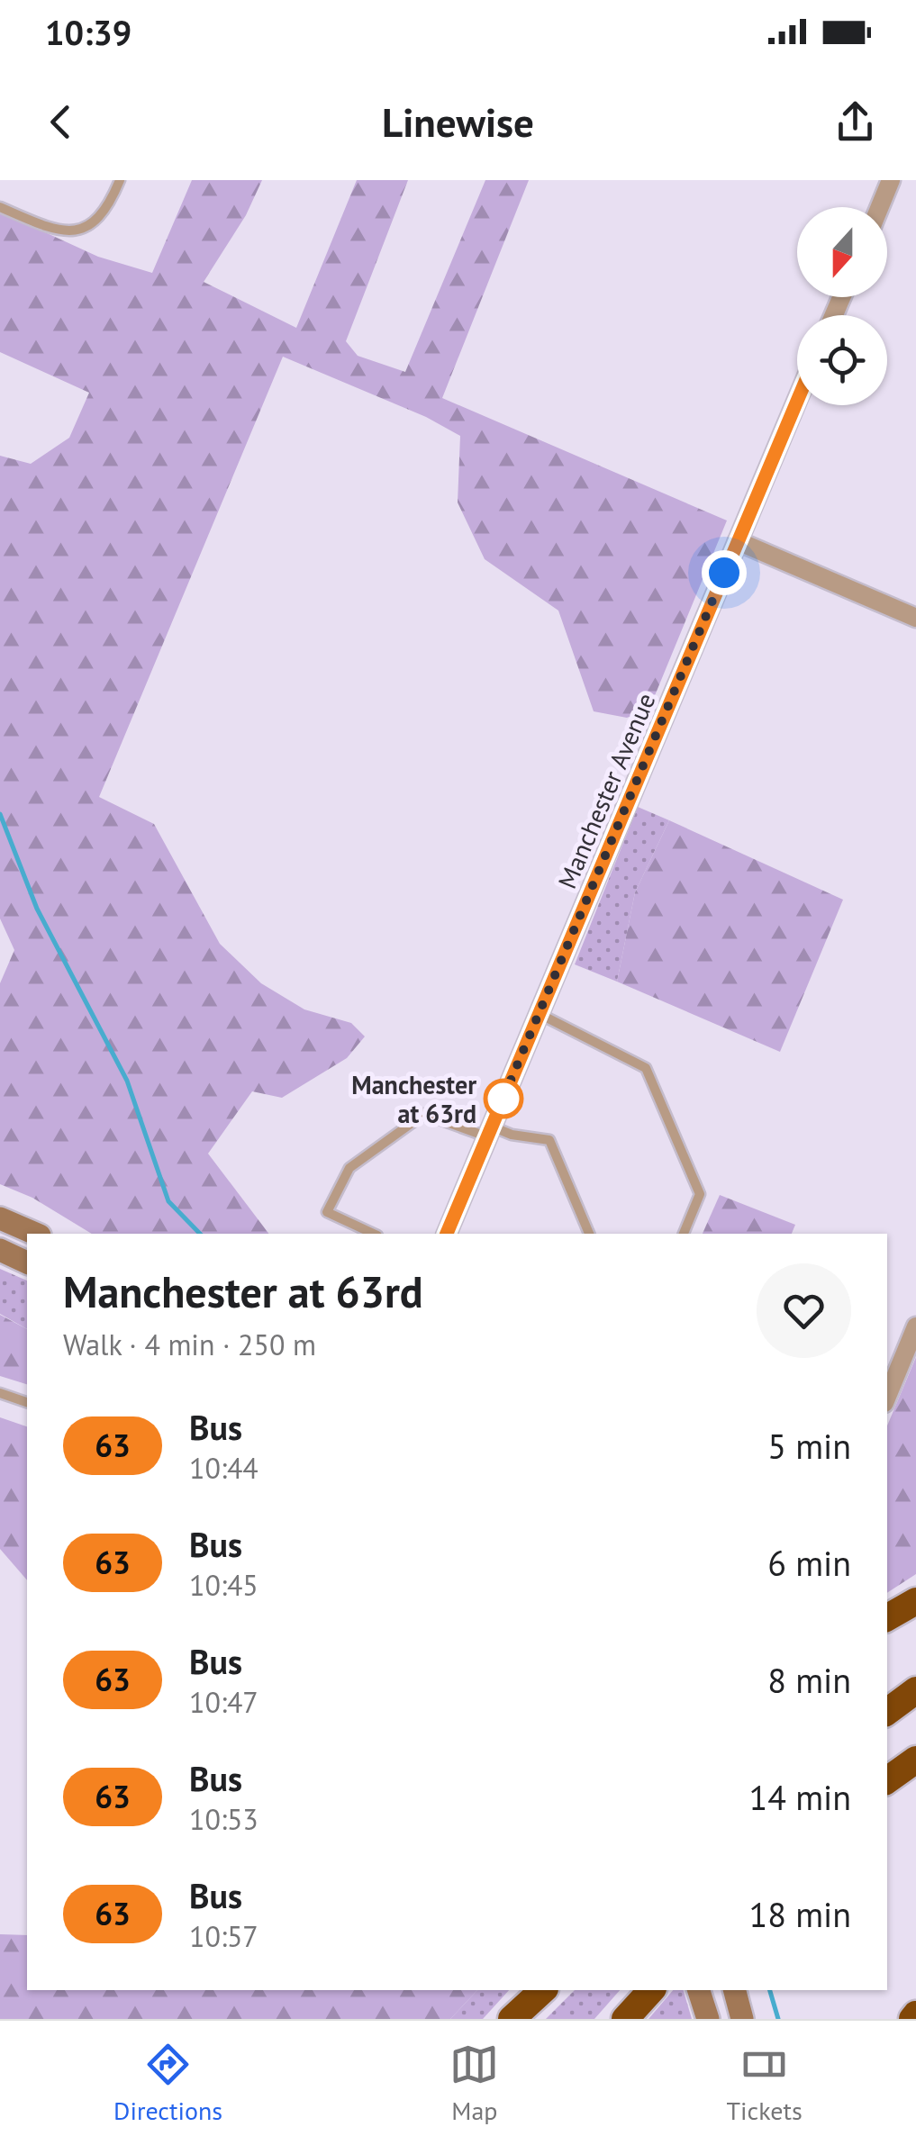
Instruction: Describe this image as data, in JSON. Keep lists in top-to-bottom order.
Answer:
{
  "streets": {
    "street": ["Manchester Avenue"]
  },
  "places": ["Manchester at 63rd"],
  "lines": ["bus line 63"],
  "north": "bottom",
  "page": {
    "status": "10:39",
    "header": "Linewise",
    "heading": ["Manchester at 63rd", "Walk · 4 min · 250 m"],
    "list": [
      {
        "mark": "63",
        "name": "Bus",
        "note": "10:44",
        "value": "5 min"
      },
      {
        "mark": "63",
        "name": "Bus",
        "note": "10:45",
        "value": "6 min"
      },
      {
        "mark": "63",
        "name": "Bus",
        "note": "10:47",
        "value": "8 min"
      },
      {
        "mark": "63",
        "name": "Bus",
        "note": "10:53",
        "value": "14 min"
      },
      {
        "mark": "63",
        "name": "Bus",
        "note": "10:57",
        "value": "18 min"
      }
    ],
    "tabs": ["Directions", "Map", "Tickets"]
  }
}
